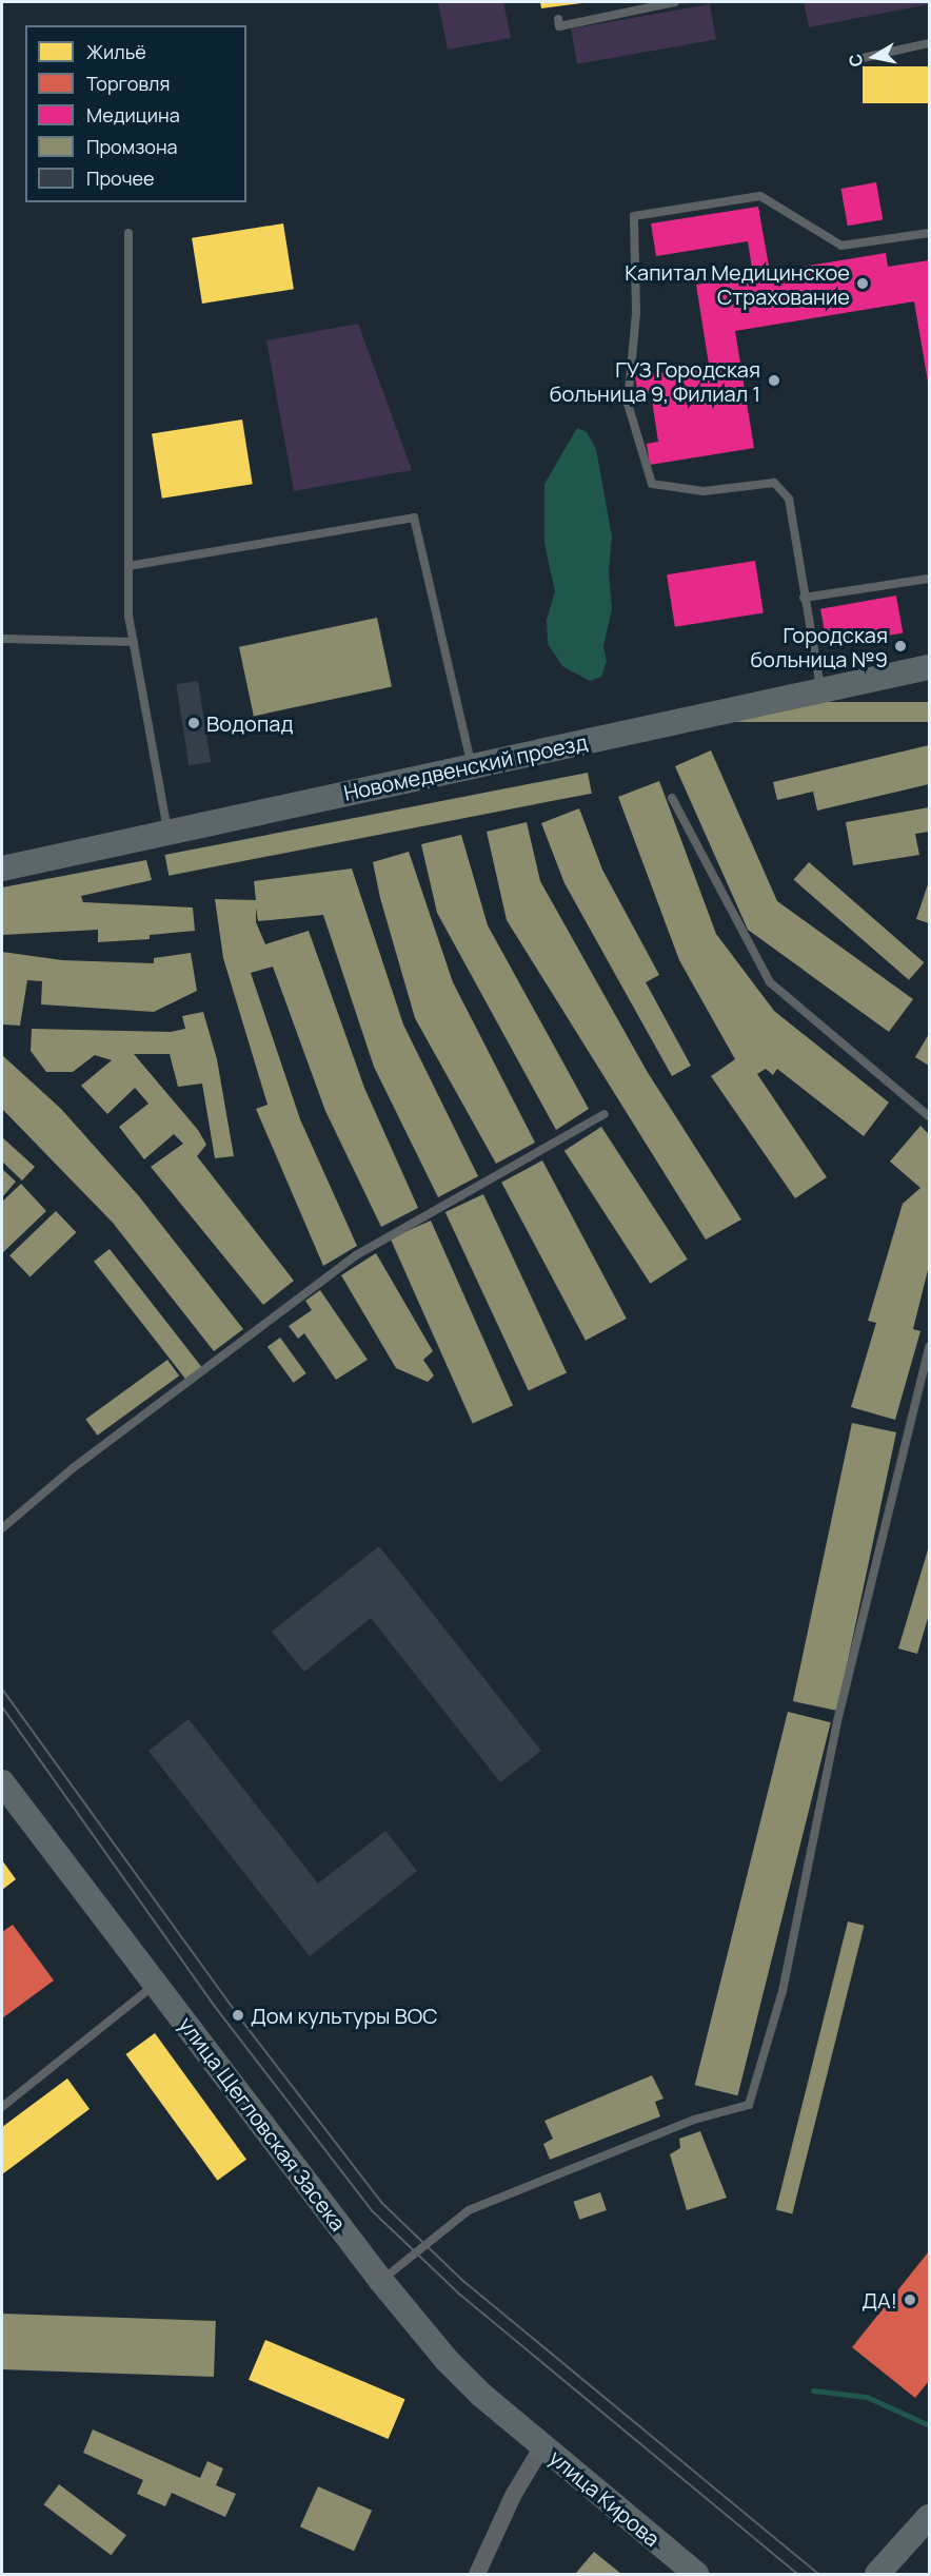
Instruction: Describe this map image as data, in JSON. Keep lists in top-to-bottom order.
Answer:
{
  "streets": {
    "street": ["Новомедвенский проезд", "улица Щегловская Засека", "улица Кирова"]
  },
  "crossings": [
    ["улица Щегловская Засека", "улица Кирова"]
  ],
  "places": [
    "Капитал Медицинское Страхование",
    "ГУЗ Городская больница 9, Филиал 1",
    "Городская больница №9",
    "Водопад",
    "Дом культуры ВОС",
    "ДА!"
  ],
  "legend": [
    "Жильё",
    "Торговля",
    "Медицина",
    "Промзона",
    "Прочее"
  ],
  "north": "left"
}
